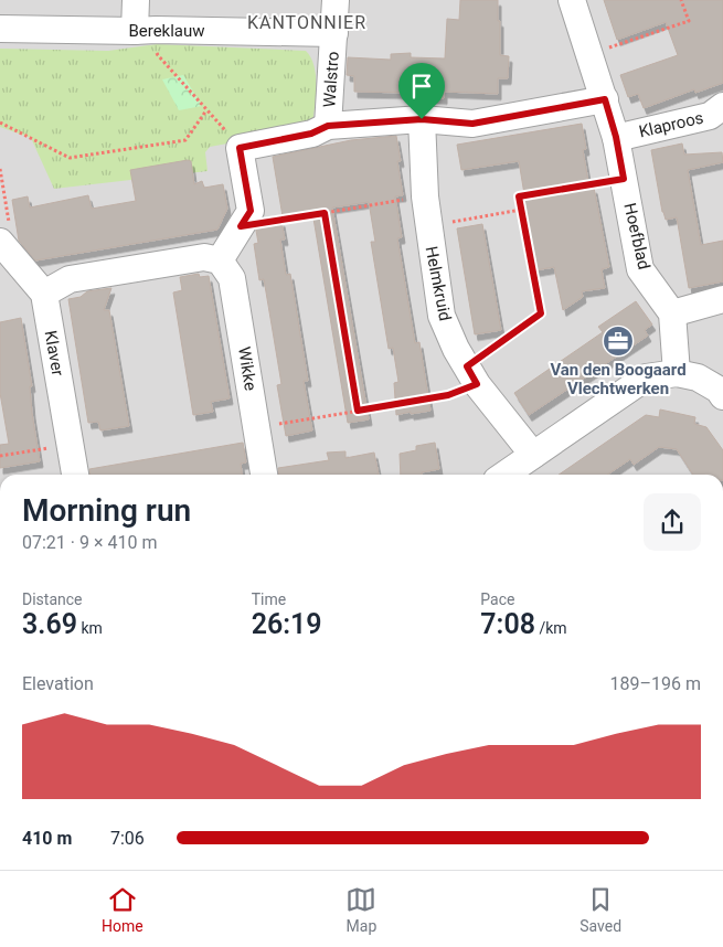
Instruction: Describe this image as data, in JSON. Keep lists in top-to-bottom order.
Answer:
{
  "streets": {
    "street": [
      "Bereklauw",
      "Walstro",
      "Klaproos",
      "Hoefblad",
      "Helmkruid",
      "Klaver",
      "Wikke"
    ]
  },
  "crossings": [
    ["Bereklauw", "Walstro"],
    ["Klaproos", "Hoefblad"]
  ],
  "districts": ["KANTONNIER"],
  "places": {
    "office": ["Van den Boogaard Vlechtwerken"]
  },
  "page": {
    "heading": ["Morning run", "07:21 · 9 × 410 m"],
    "stats": [
      ["Distance", "3.69 km"],
      ["Time", "26:19"],
      ["Pace", "7:08 /km"]
    ],
    "chart": ["Elevation", "189–196 m"],
    "list": [
      {
        "name": "410 m",
        "note": "7:06"
      }
    ],
    "tabs": ["Home", "Map", "Saved"]
  }
}
